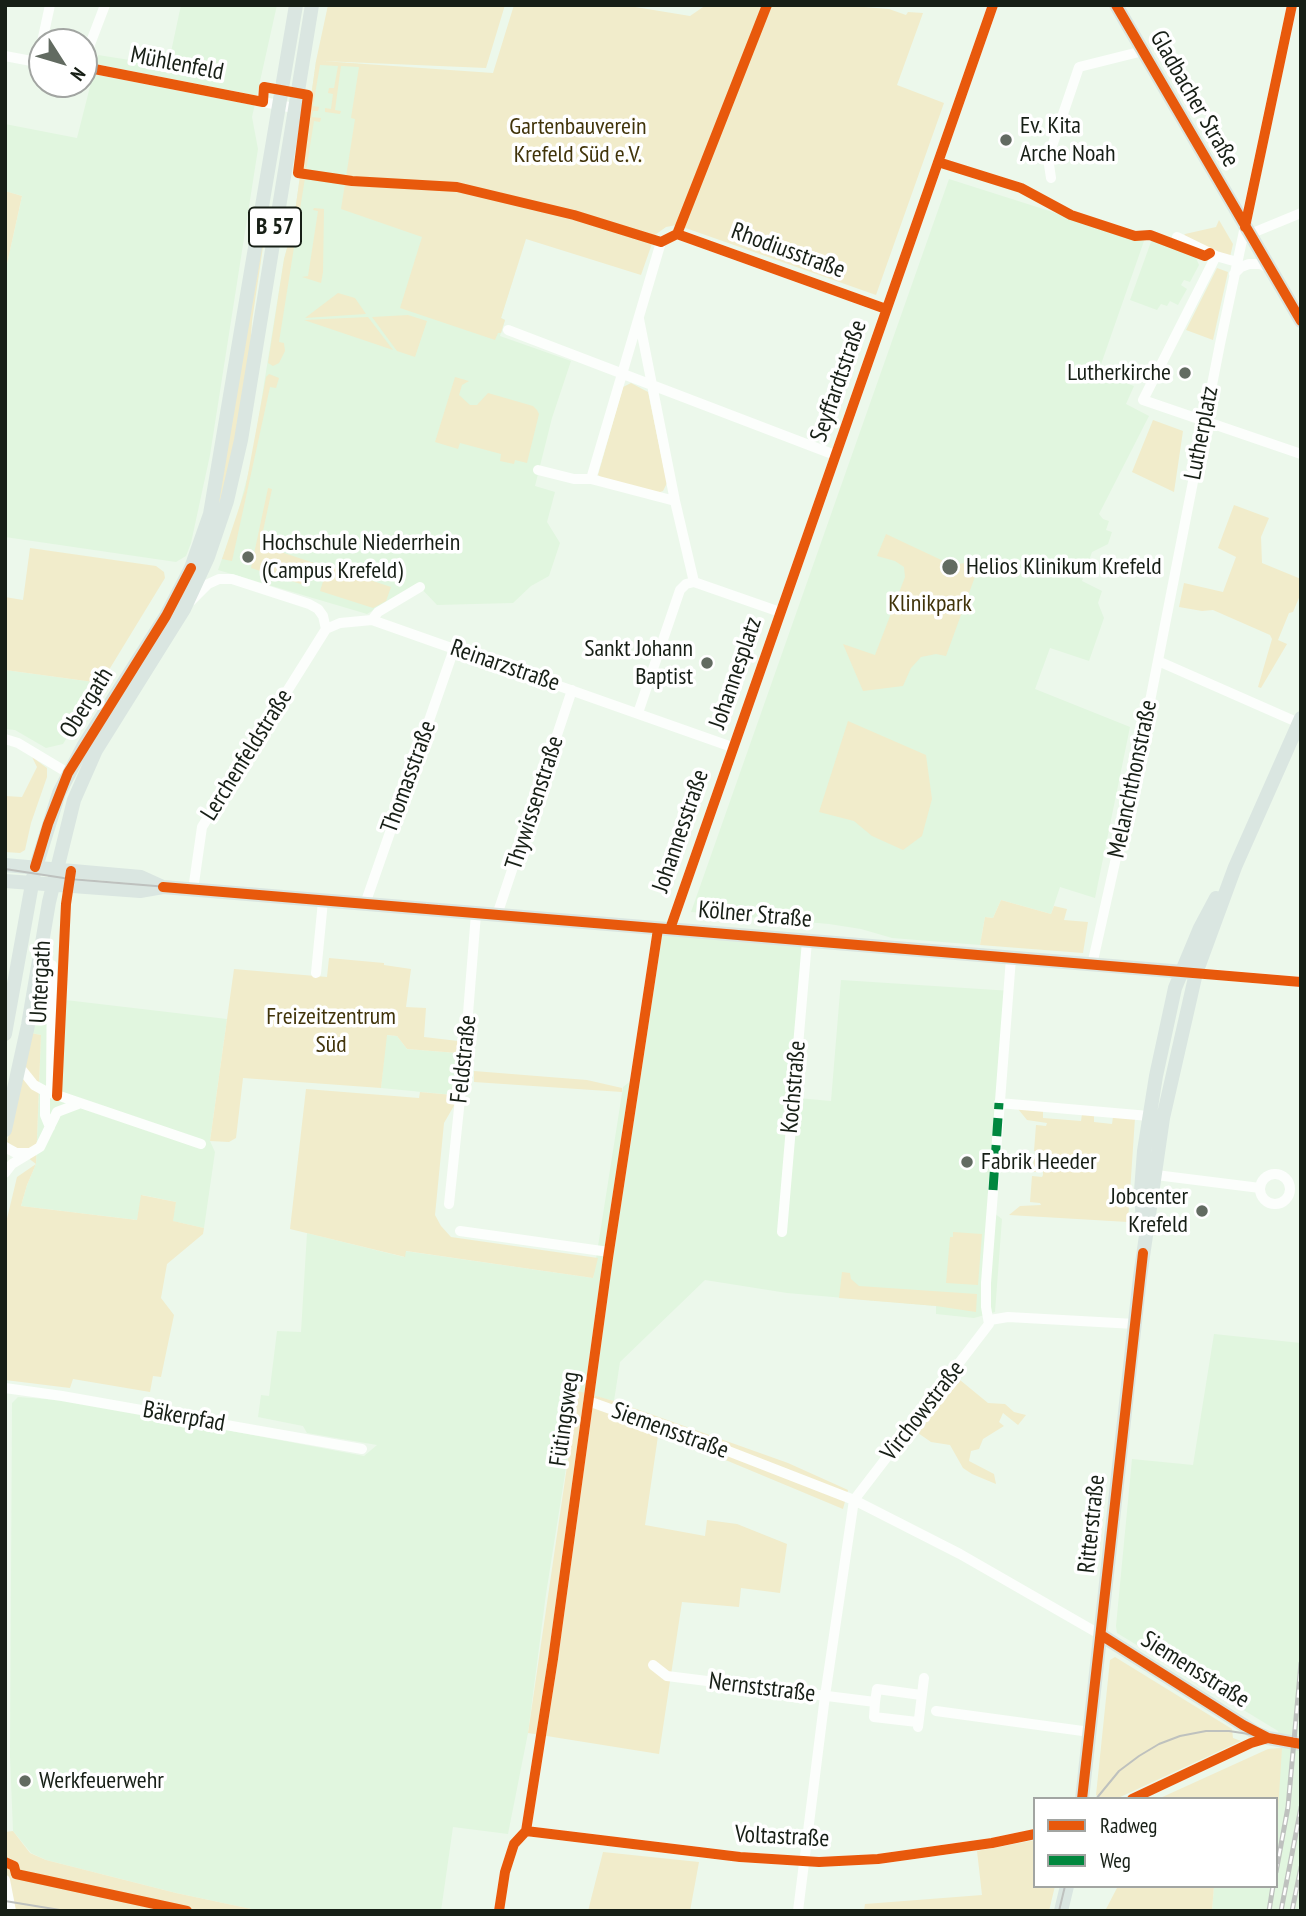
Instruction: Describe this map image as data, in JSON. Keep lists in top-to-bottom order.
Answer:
{
  "streets": {
    "main road": [
      "Gladbacher Straße",
      "B 57",
      "Obergath",
      "Kölner Straße",
      "Untergath",
      "Siemensstraße",
      "Ritterstraße"
    ],
    "street": [
      "Mühlenfeld",
      "Rhodiusstraße",
      "Seyffardtstraße",
      "Lutherplatz",
      "Reinarzstraße",
      "Johannesplatz",
      "Lerchenfeldstraße",
      "Thomasstraße",
      "Melanchthonstraße",
      "Thywissenstraße",
      "Johannesstraße",
      "Feldstraße",
      "Kochstraße",
      "Virchowstraße",
      "Bäkerpfad",
      "Fütingsweg",
      "Nernststraße",
      "Voltastraße"
    ]
  },
  "crossings": [
    ["Mühlenfeld", "Obergath"],
    ["Gladbacher Straße", "Lutherplatz"],
    ["Rhodiusstraße", "Seyffardtstraße"],
    ["Seyffardtstraße", "Johannesplatz"],
    ["Lutherplatz", "Melanchthonstraße"],
    ["Reinarzstraße", "Johannesplatz"],
    ["Reinarzstraße", "Lerchenfeldstraße"],
    ["Reinarzstraße", "Thomasstraße"],
    ["Reinarzstraße", "Thywissenstraße"],
    ["Johannesplatz", "Johannesstraße"],
    ["Obergath", "Kölner Straße"],
    ["Obergath", "Untergath"],
    ["Lerchenfeldstraße", "Kölner Straße"],
    ["Thomasstraße", "Kölner Straße"],
    ["Melanchthonstraße", "Kölner Straße"],
    ["Thywissenstraße", "Kölner Straße"],
    ["Johannesstraße", "Kölner Straße"],
    ["Johannesstraße", "Fütingsweg"],
    ["Kölner Straße", "Untergath"],
    ["Kölner Straße", "Feldstraße"],
    ["Kölner Straße", "Kochstraße"],
    ["Kölner Straße", "Fütingsweg"],
    ["Kölner Straße", "Ritterstraße"],
    ["Virchowstraße", "Siemensstraße"],
    ["Virchowstraße", "Nernststraße"],
    ["Virchowstraße", "Voltastraße"],
    ["Fütingsweg", "Siemensstraße"],
    ["Fütingsweg", "Voltastraße"],
    ["Siemensstraße", "Ritterstraße"]
  ],
  "parks": ["Gartenbauverein Krefeld Süd e.V.", "Klinikpark", "Freizeitzentrum Süd"],
  "places": [
    "Ev. Kita Arche Noah",
    "Lutherkirche",
    "Hochschule Niederrhein (Campus Krefeld)",
    "Helios Klinikum Krefeld",
    "Sankt Johann Baptist",
    "Fabrik Heeder",
    "Jobcenter Krefeld",
    "Werkfeuerwehr"
  ],
  "legend": ["Radweg", "Weg"],
  "north": "bottom right"
}
